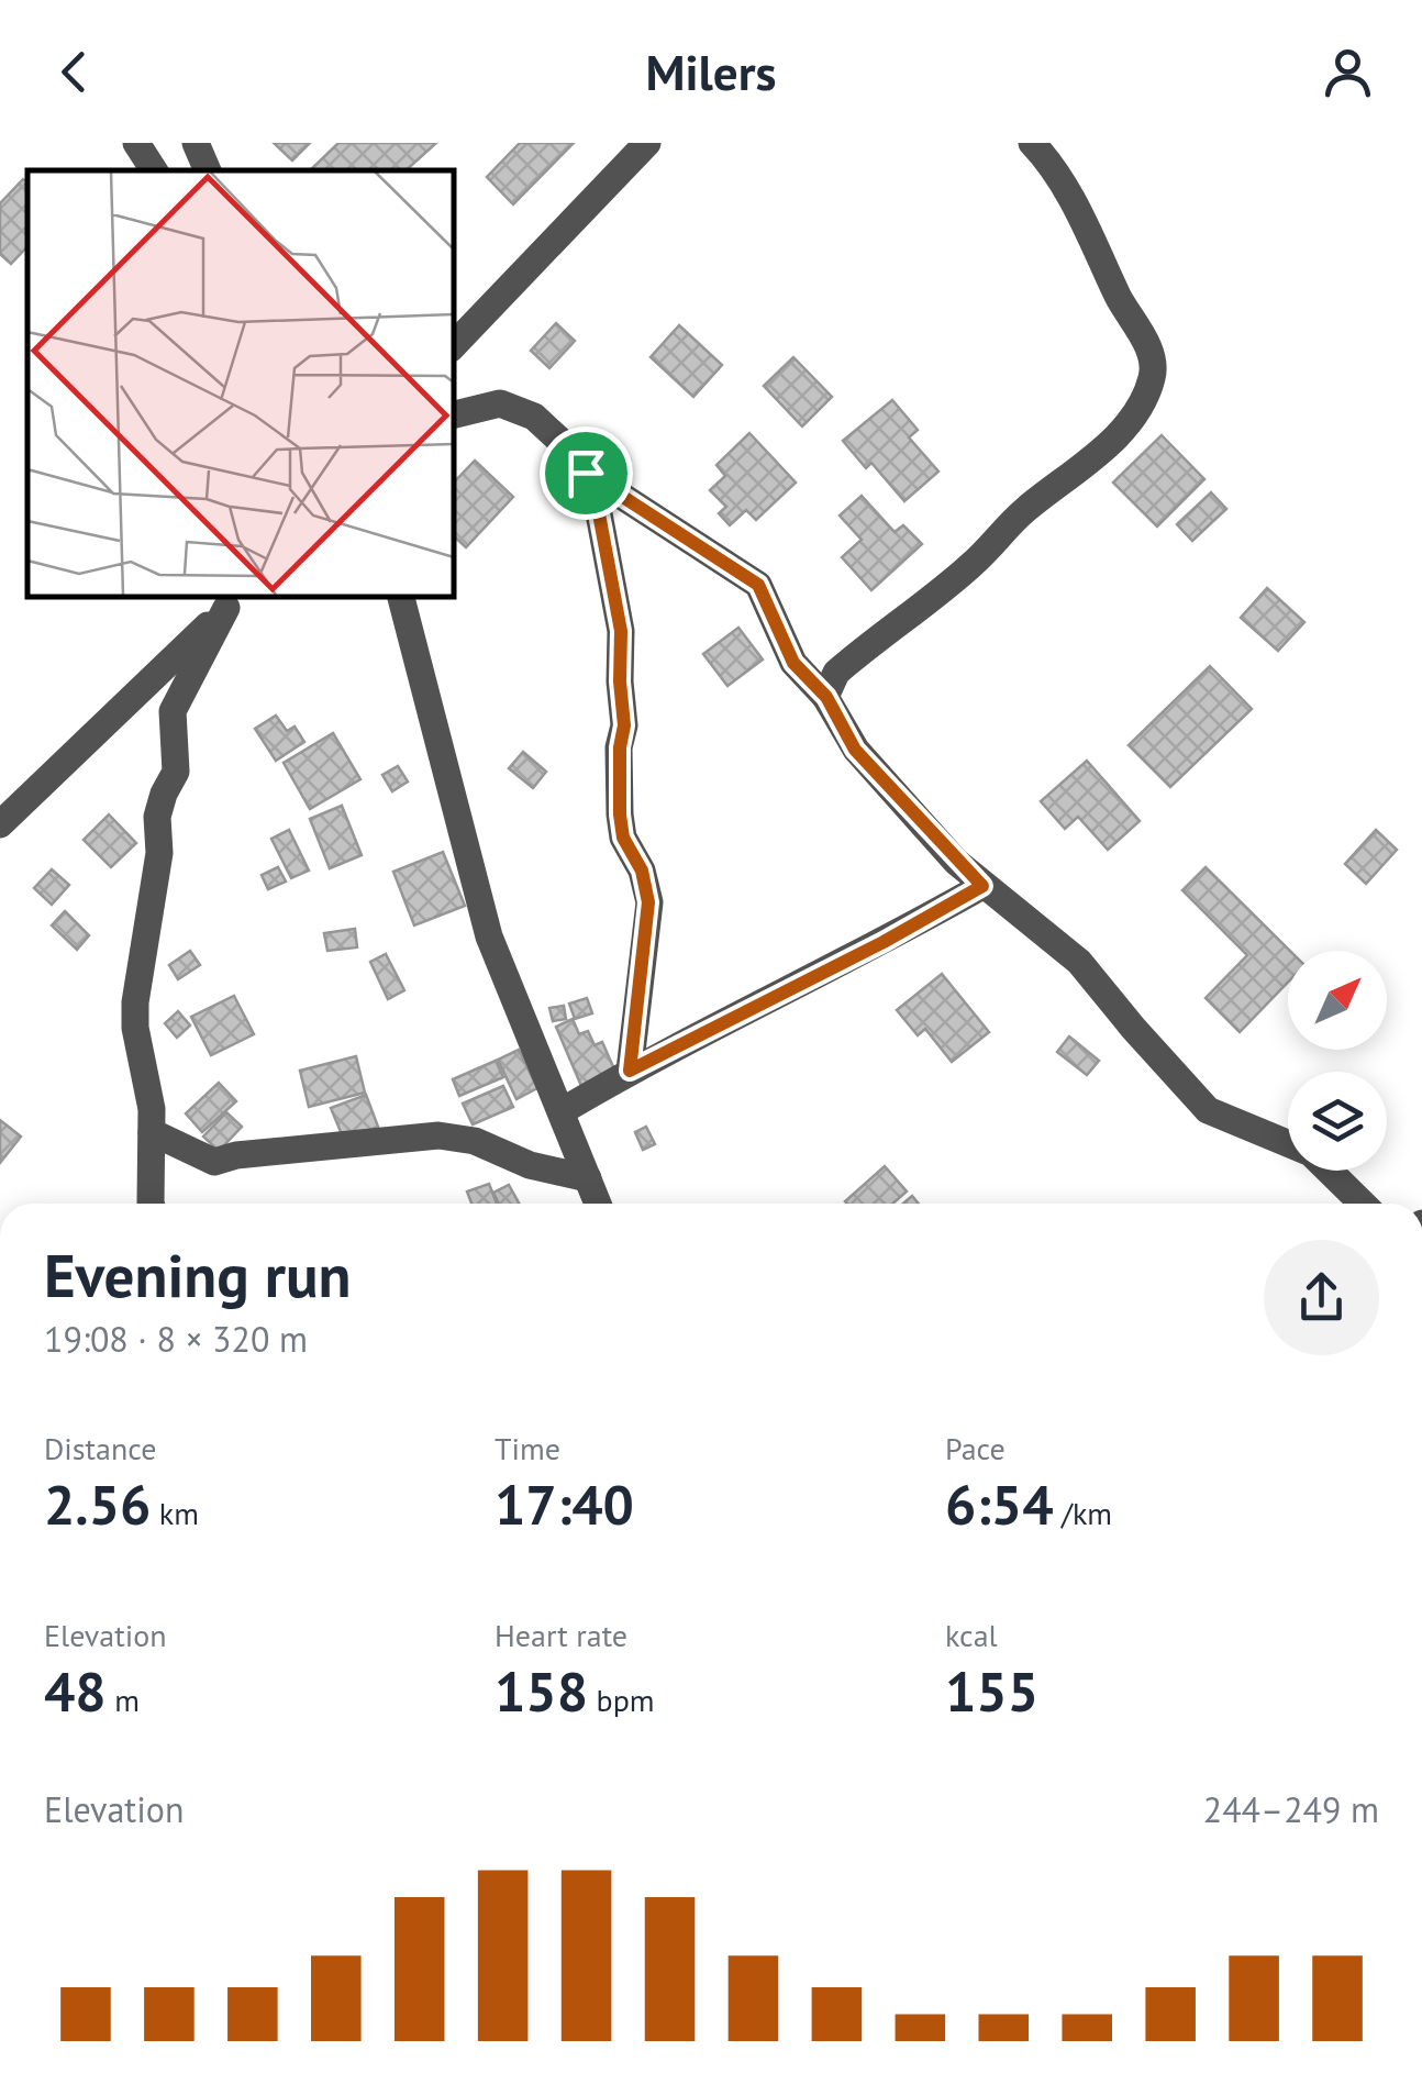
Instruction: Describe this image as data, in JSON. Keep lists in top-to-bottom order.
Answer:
{
  "north": "top right",
  "page": {
    "header": "Milers",
    "heading": ["Evening run", "19:08 · 8 × 320 m"],
    "stats": [
      ["Distance", "2.56 km"],
      ["Time", "17:40"],
      ["Pace", "6:54 /km"],
      ["Elevation", "48 m"],
      ["Heart rate", "158 bpm"],
      ["kcal", "155"]
    ],
    "chart": ["Elevation", "244–249 m"]
  }
}
